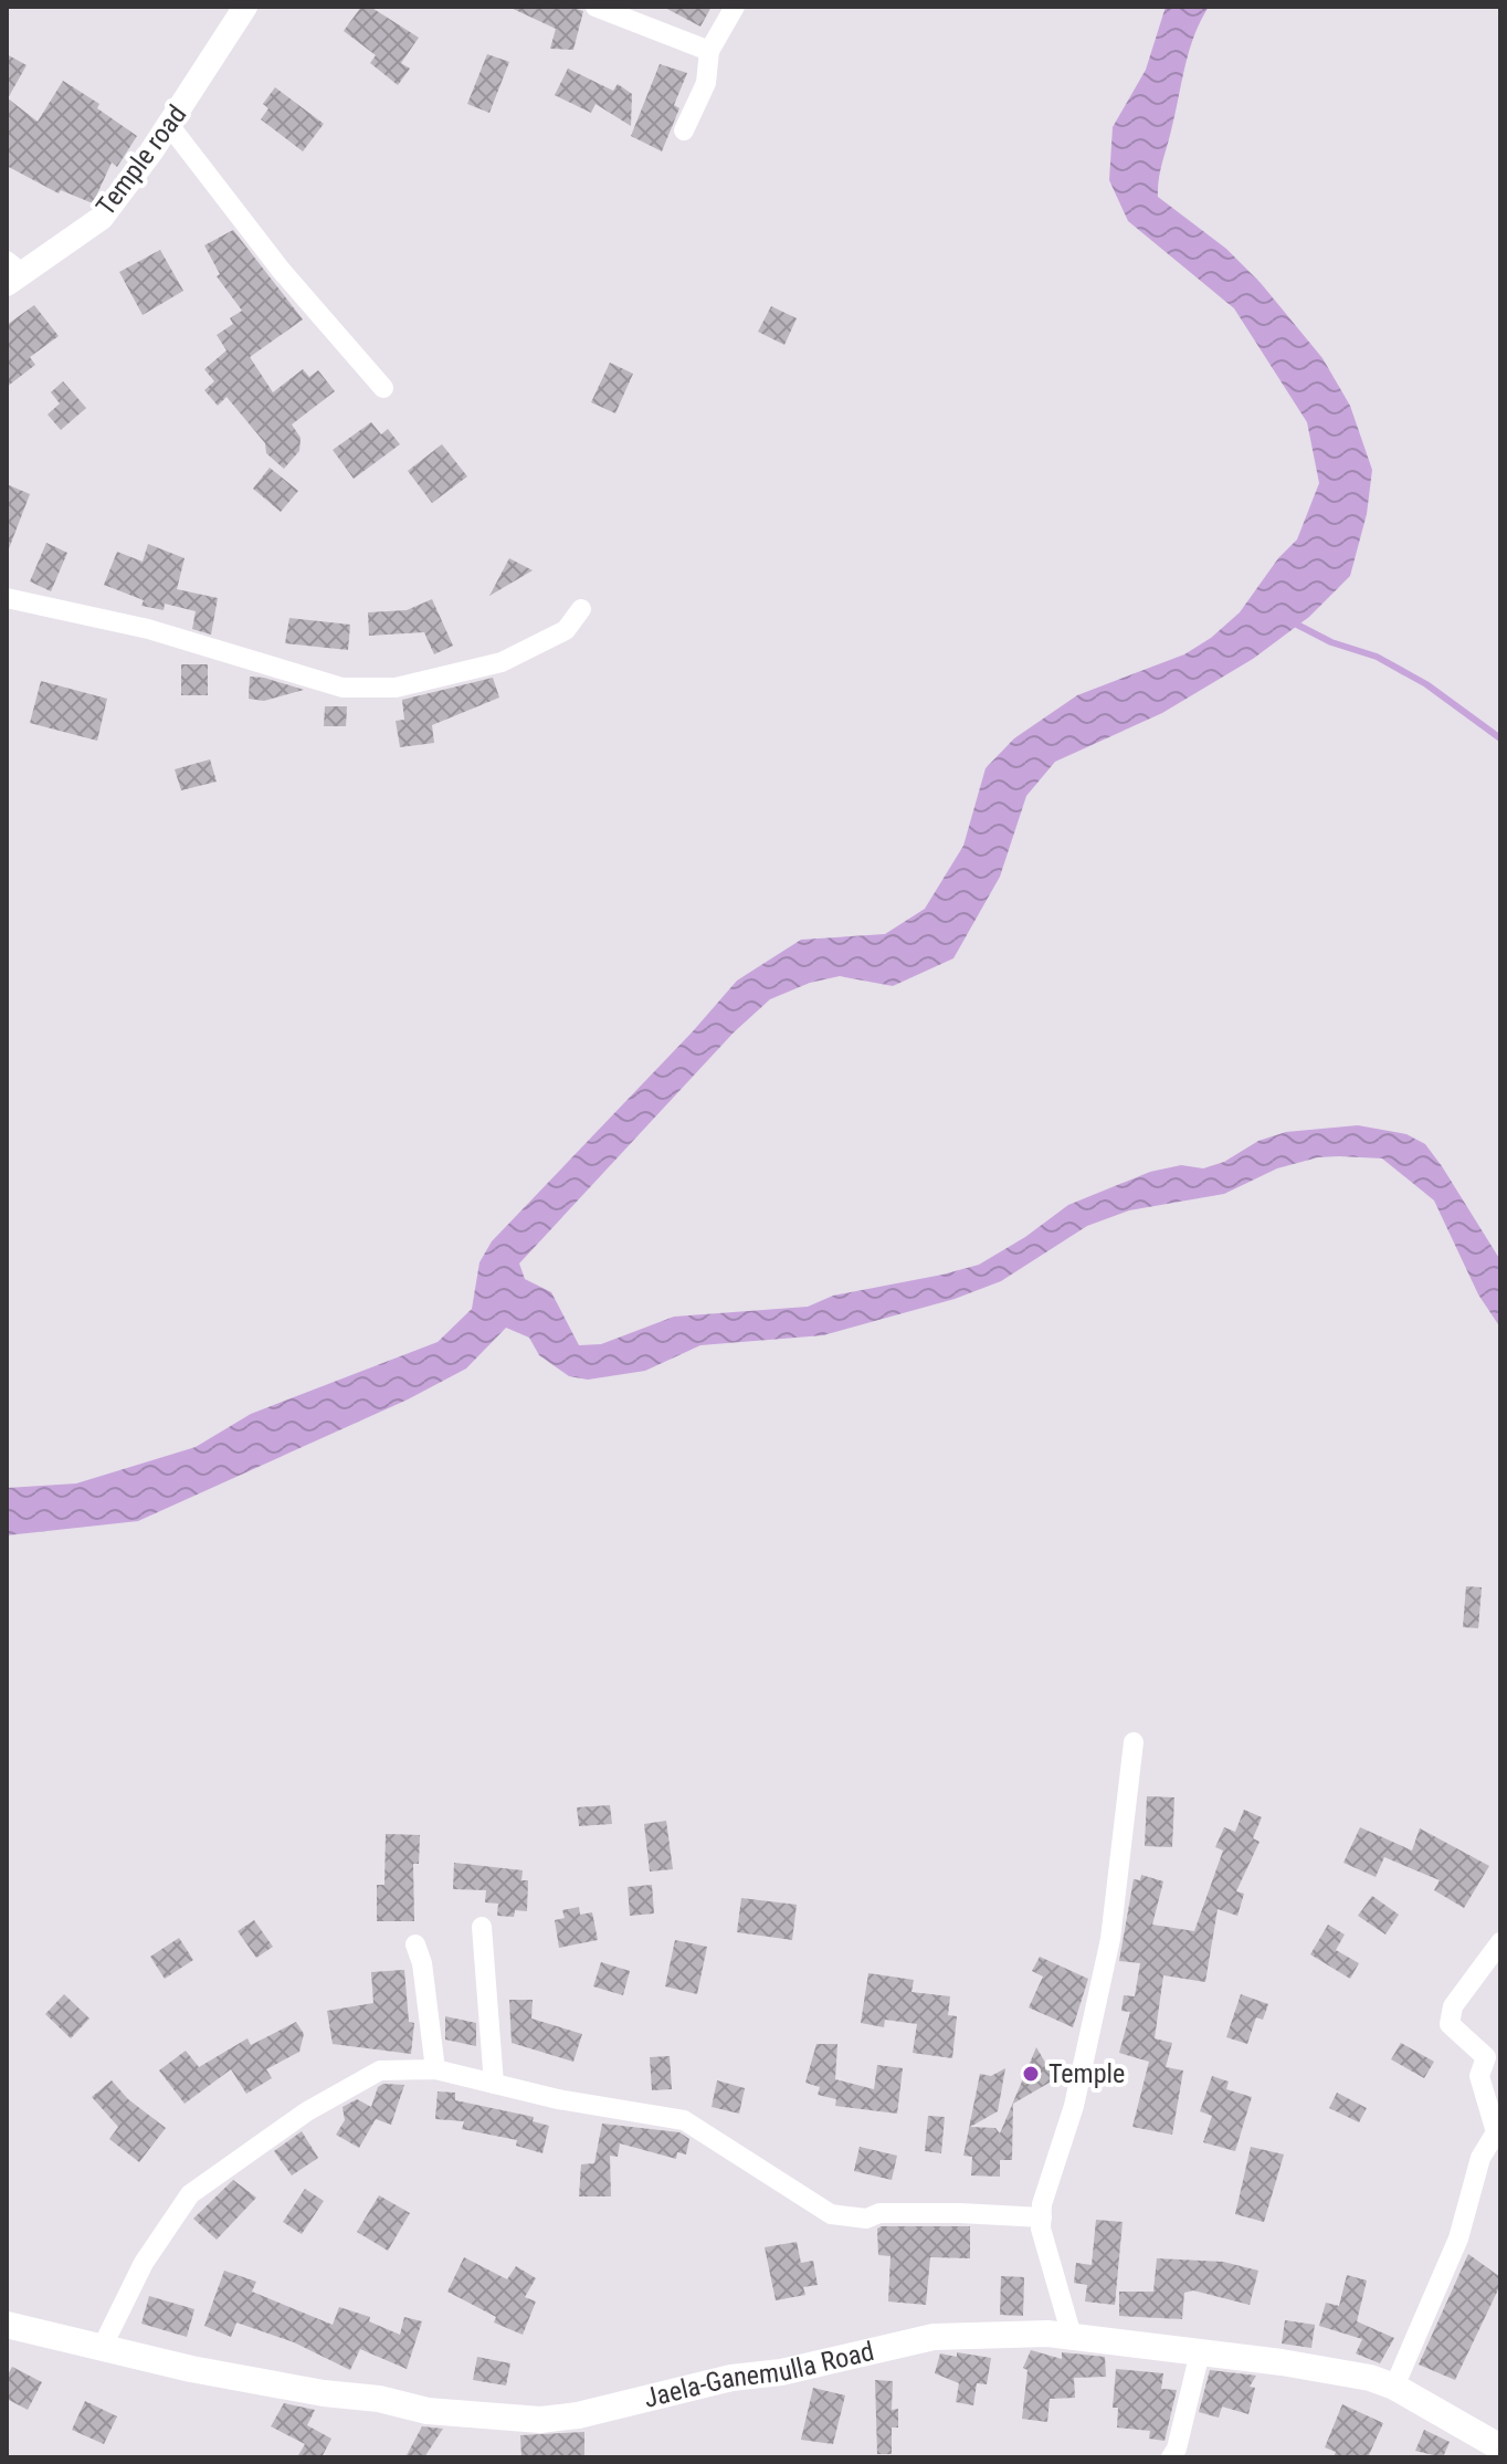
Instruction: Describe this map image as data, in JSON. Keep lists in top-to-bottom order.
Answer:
{
  "streets": {
    "main road": ["Jaela-Ganemulla Road"],
    "street": ["Temple road"]
  },
  "places": ["Temple"]
}
